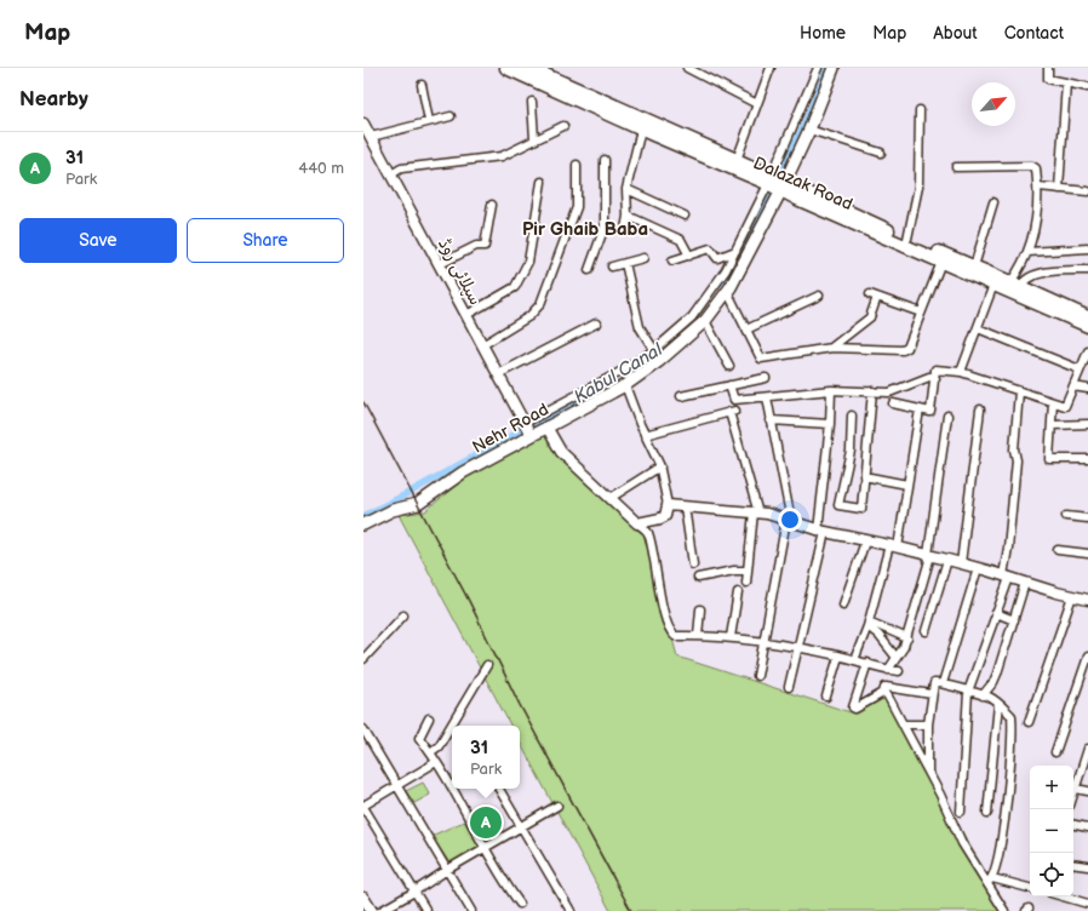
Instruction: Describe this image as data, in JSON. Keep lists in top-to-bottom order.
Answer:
{
  "streets": {
    "main road": ["Dalazak Road", "Nehr Road"],
    "street": ["سپلائی روڈ"]
  },
  "crossings": [
    ["Dalazak Road", "Nehr Road"],
    ["سپلائی روڈ", "Nehr Road"]
  ],
  "districts": ["Pir Ghaib Baba"],
  "water": ["Kabul Canal"],
  "north": "top right",
  "page": {
    "header": "Map",
    "nav": [
      "Home",
      "Map",
      "About",
      "Contact"
    ],
    "heading": "Nearby",
    "list": [
      {
        "mark": "A",
        "name": "31",
        "note": "Park",
        "value": "440 m"
      }
    ],
    "buttons": ["Save", "Share"],
    "popup": ["31", "Park"],
    "map_buttons": ["+", "−"],
    "pins": "A"
  }
}
